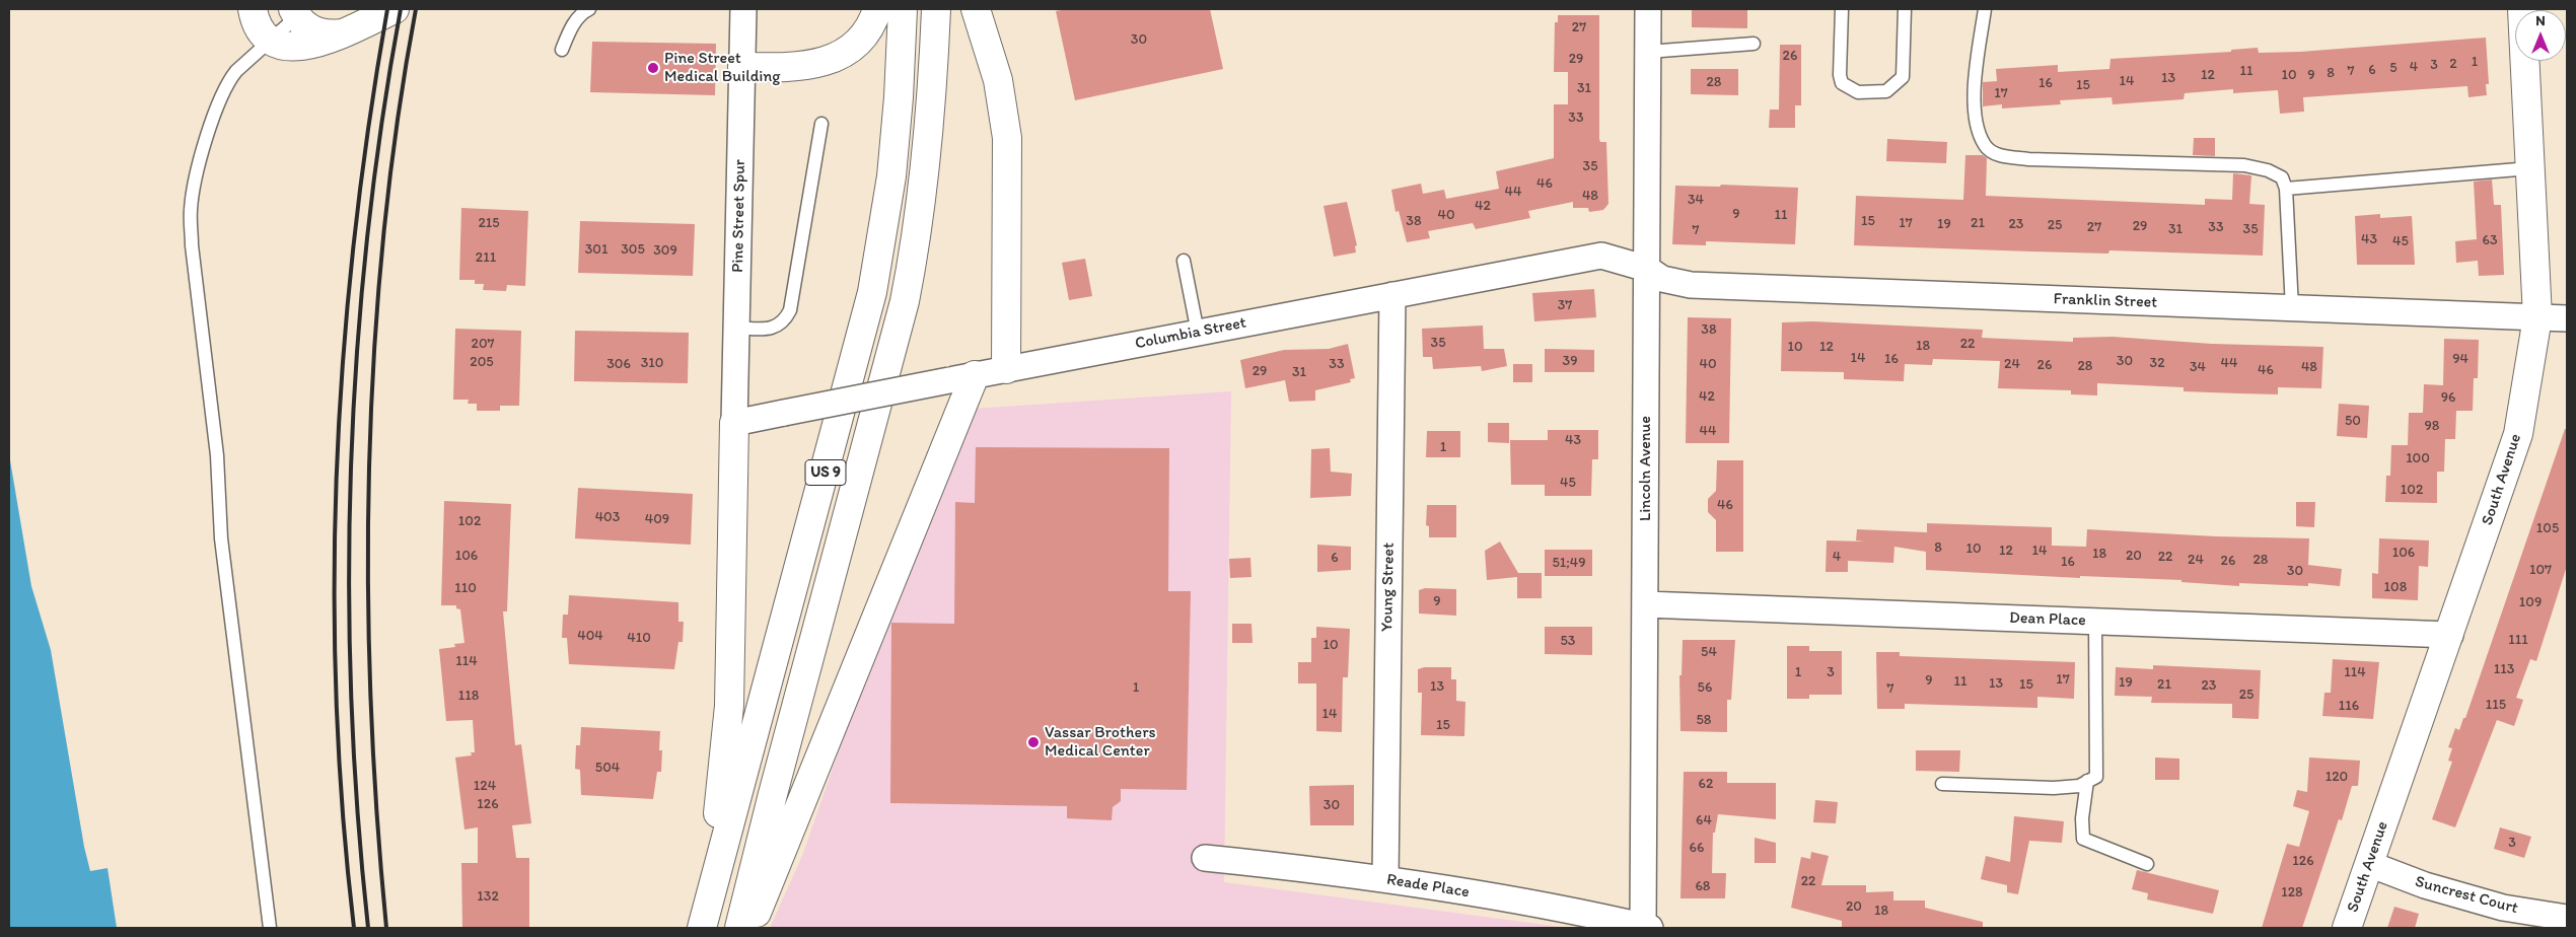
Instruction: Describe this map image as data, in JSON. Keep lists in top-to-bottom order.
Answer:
{
  "streets": {
    "main road": ["US 9", "South Avenue"],
    "street": [
      "Pine Street Spur",
      "Franklin Street",
      "Columbia Street",
      "Lincoln Avenue",
      "Young Street",
      "Dean Place",
      "Reade Place",
      "Suncrest Court"
    ]
  },
  "crossings": [
    ["Pine Street Spur", "Columbia Street"],
    ["Franklin Street", "Columbia Street"],
    ["Franklin Street", "Lincoln Avenue"],
    ["Franklin Street", "South Avenue"],
    ["Columbia Street", "Lincoln Avenue"],
    ["Columbia Street", "Young Street"],
    ["Lincoln Avenue", "Dean Place"],
    ["Lincoln Avenue", "Reade Place"],
    ["South Avenue", "Dean Place"],
    ["South Avenue", "Suncrest Court"],
    ["Young Street", "Reade Place"]
  ],
  "places": ["Pine Street Medical Building", "Vassar Brothers Medical Center"],
  "house_numbers": [
    "27",
    "30",
    "26",
    "29",
    "1",
    "2",
    "3",
    "4",
    "5",
    "6",
    "11",
    "7",
    "8",
    "12",
    "10",
    "9",
    "13",
    "14",
    "28",
    "16",
    "15",
    "31",
    "17",
    "33",
    "35",
    "46",
    "44",
    "48",
    "34",
    "42",
    "9",
    "40",
    "11",
    "38",
    "15",
    "215",
    "17",
    "21",
    "19",
    "23",
    "25",
    "29",
    "27",
    "33",
    "31",
    "35",
    "7",
    "43",
    "63",
    "45",
    "301",
    "305",
    "309",
    "211",
    "37",
    "38",
    "35",
    "207",
    "22",
    "18",
    "10",
    "12",
    "14",
    "16",
    "94",
    "39",
    "30",
    "205",
    "310",
    "32",
    "44",
    "306",
    "33",
    "40",
    "24",
    "26",
    "28",
    "34",
    "48",
    "46",
    "29",
    "31",
    "42",
    "96",
    "50",
    "98",
    "44",
    "43",
    "1",
    "100",
    "45",
    "102",
    "46",
    "403",
    "409",
    "102",
    "105",
    "8",
    "10",
    "12",
    "14",
    "106",
    "18",
    "106",
    "20",
    "4",
    "22",
    "6",
    "24",
    "28",
    "26",
    "16",
    "51;49",
    "107",
    "30",
    "108",
    "110",
    "9",
    "109",
    "404",
    "410",
    "111",
    "53",
    "10",
    "54",
    "114",
    "113",
    "1",
    "3",
    "114",
    "17",
    "9",
    "11",
    "19",
    "13",
    "15",
    "21",
    "23",
    "13",
    "1",
    "56",
    "7",
    "25",
    "118",
    "115",
    "116",
    "14",
    "58",
    "15",
    "504",
    "120",
    "62",
    "124",
    "126",
    "30",
    "64",
    "3",
    "66",
    "126",
    "22",
    "68",
    "128",
    "132",
    "20",
    "18"
  ],
  "north": "top"
}
